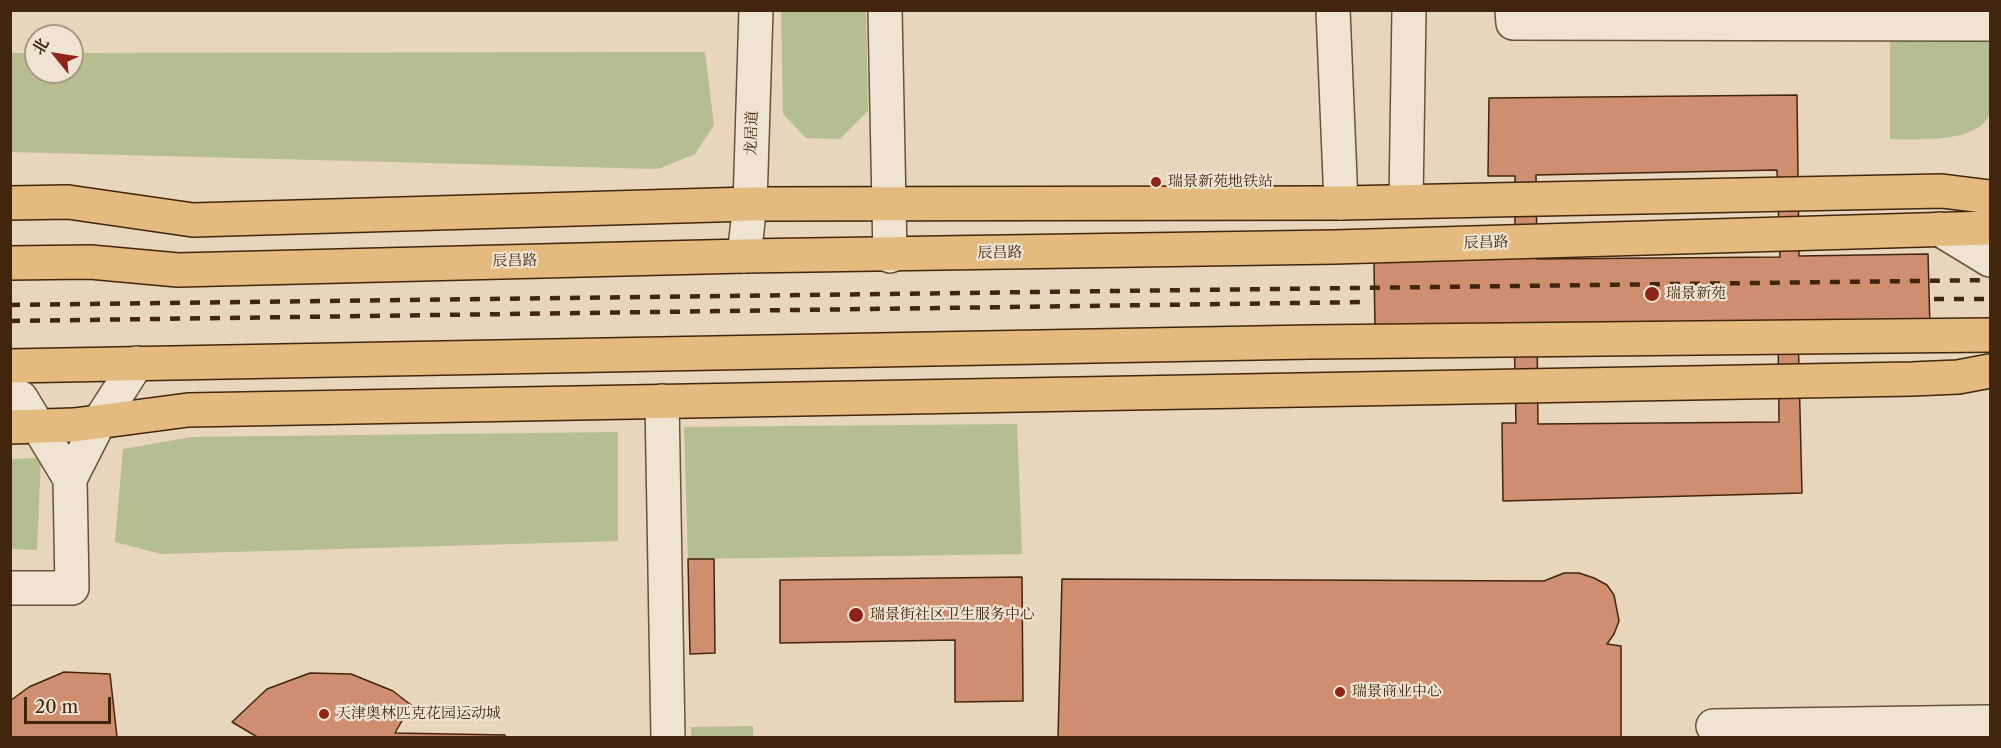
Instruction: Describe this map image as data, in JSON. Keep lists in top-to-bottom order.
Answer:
{
  "streets": {
    "main road": ["辰昌路"],
    "street": ["龙居道"]
  },
  "crossings": [
    ["龙居道", "辰昌路"]
  ],
  "places": [
    "瑞景新苑地铁站",
    "瑞景新苑",
    "瑞景街社区卫生服务中心",
    "瑞景商业中心",
    "天津奥林匹克花园运动城"
  ],
  "scale_bar": "20 m",
  "north": "top left"
}
